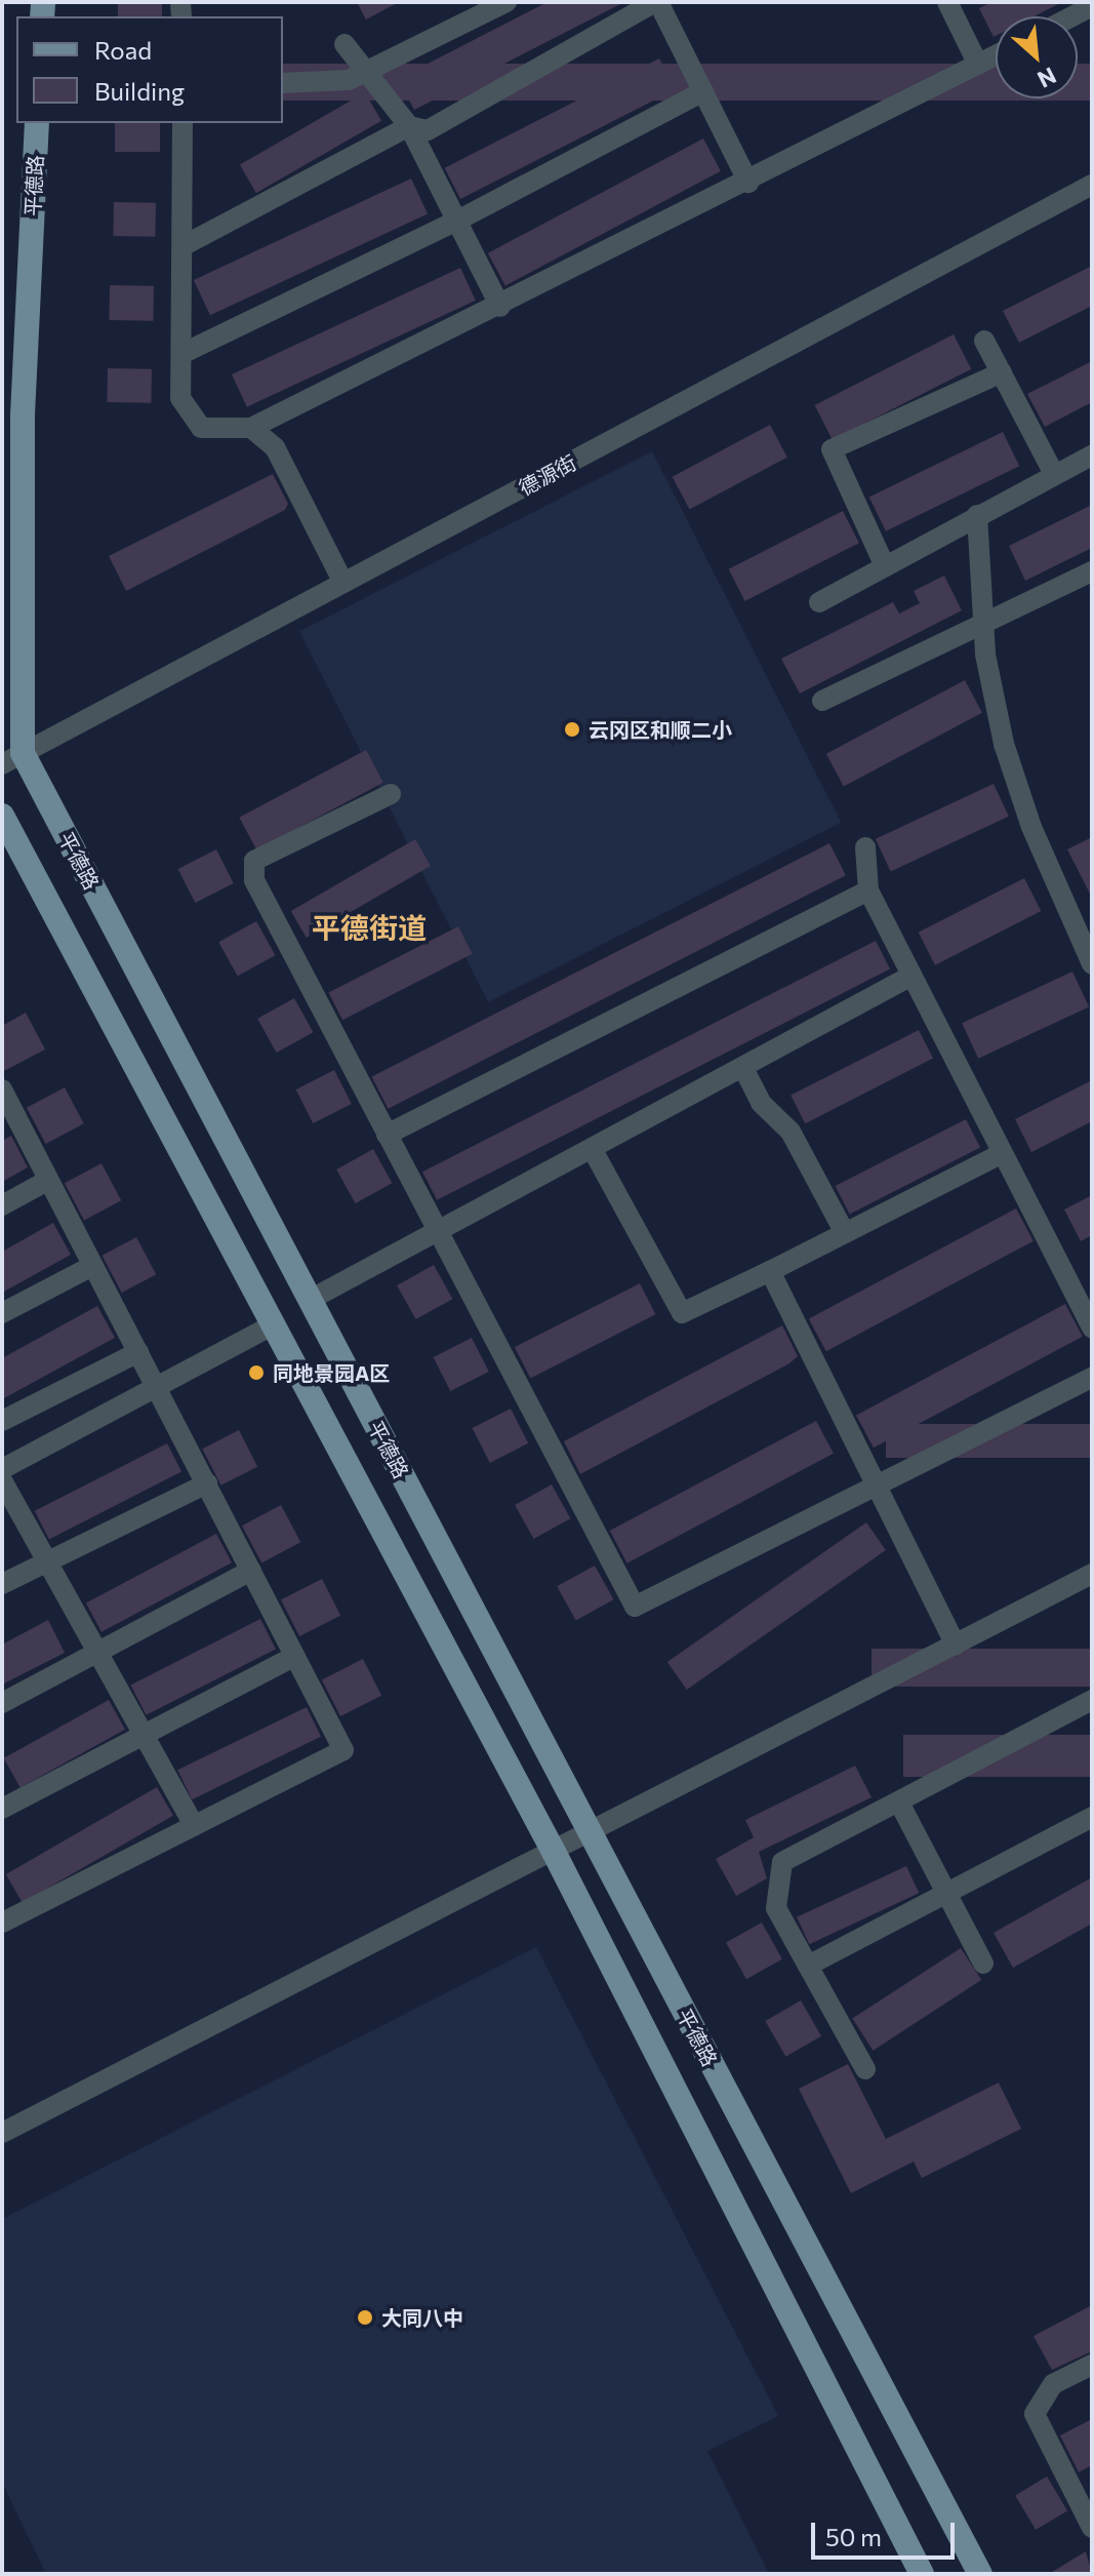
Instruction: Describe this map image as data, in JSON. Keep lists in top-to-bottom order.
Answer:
{
  "streets": {
    "main road": ["平德路"],
    "street": ["德源街"]
  },
  "crossings": [
    ["平德路", "德源街"]
  ],
  "districts": ["平德街道"],
  "places": ["云冈区和顺二小", "同地景园A区", "大同八中"],
  "legend": ["Road", "Building"],
  "scale_bar": "50 m",
  "north": "bottom right"
}
